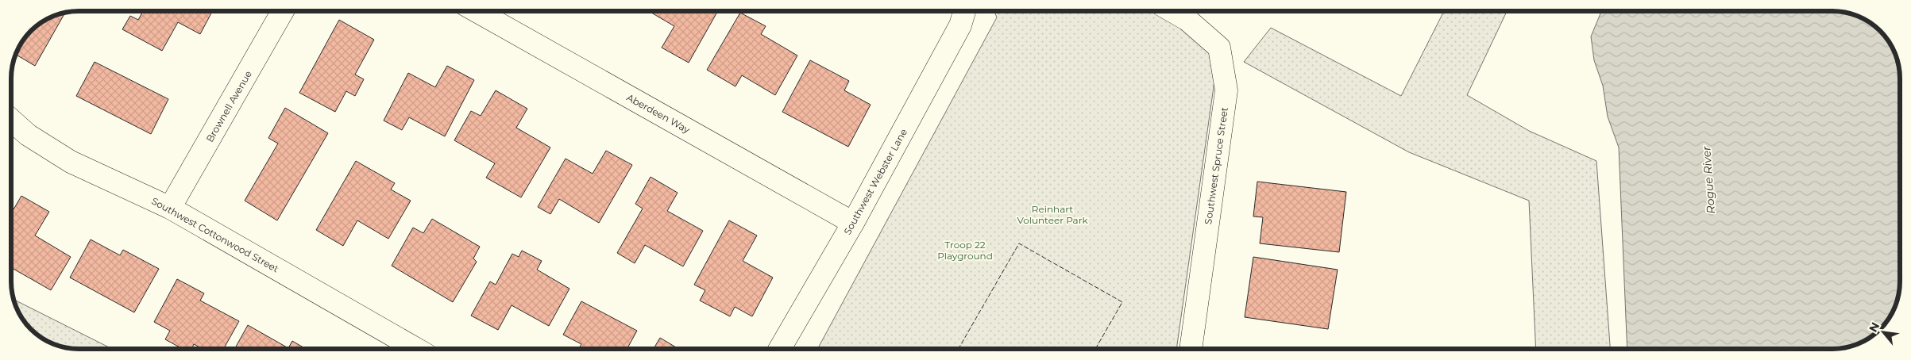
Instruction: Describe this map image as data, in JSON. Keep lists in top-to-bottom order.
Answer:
{
  "streets": {
    "street": [
      "Brownell Avenue",
      "Aberdeen Way",
      "Southwest Spruce Street",
      "Southwest Webster Lane",
      "Southwest Cottonwood Street"
    ]
  },
  "crossings": [
    ["Brownell Avenue", "Southwest Cottonwood Street"],
    ["Aberdeen Way", "Southwest Webster Lane"]
  ],
  "water": ["Rogue River"],
  "parks": ["Reinhart Volunteer Park", "Troop 22 Playground"],
  "north": "top left"
}
